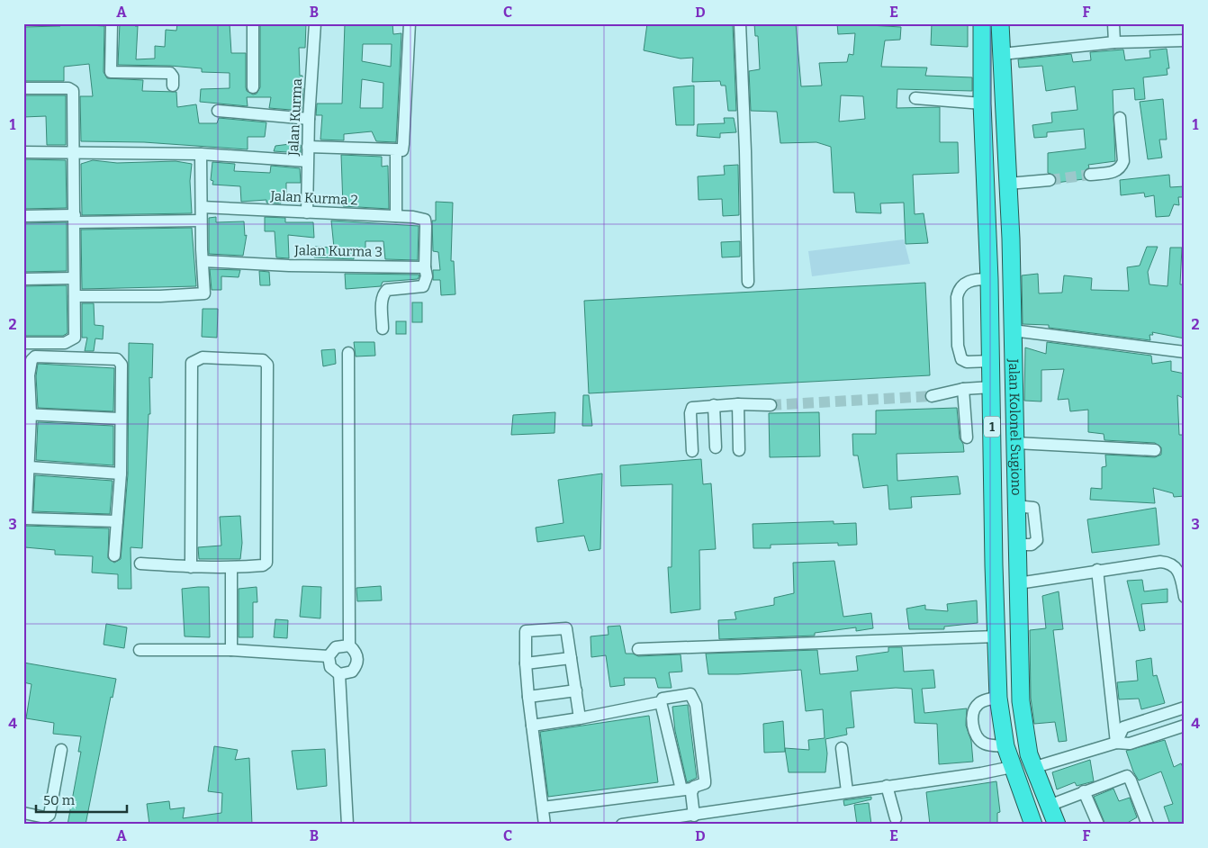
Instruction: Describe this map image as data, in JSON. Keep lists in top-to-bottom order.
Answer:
{
  "streets": {
    "highway": ["1", "Jalan Kolonel Sugiono"],
    "street": ["Jalan Kurma", "Jalan Kurma 2", "Jalan Kurma 3"]
  },
  "crossings": [
    ["Jalan Kurma", "Jalan Kurma 2"],
    ["Jalan Kurma 2", "Jalan Kurma 3"]
  ],
  "scale_bar": "50 m",
  "grid": {
    "columns": [
      "A",
      "B",
      "C",
      "D",
      "E",
      "F"
    ],
    "rows": [
      "1",
      "2",
      "3",
      "4"
    ]
  }
}
